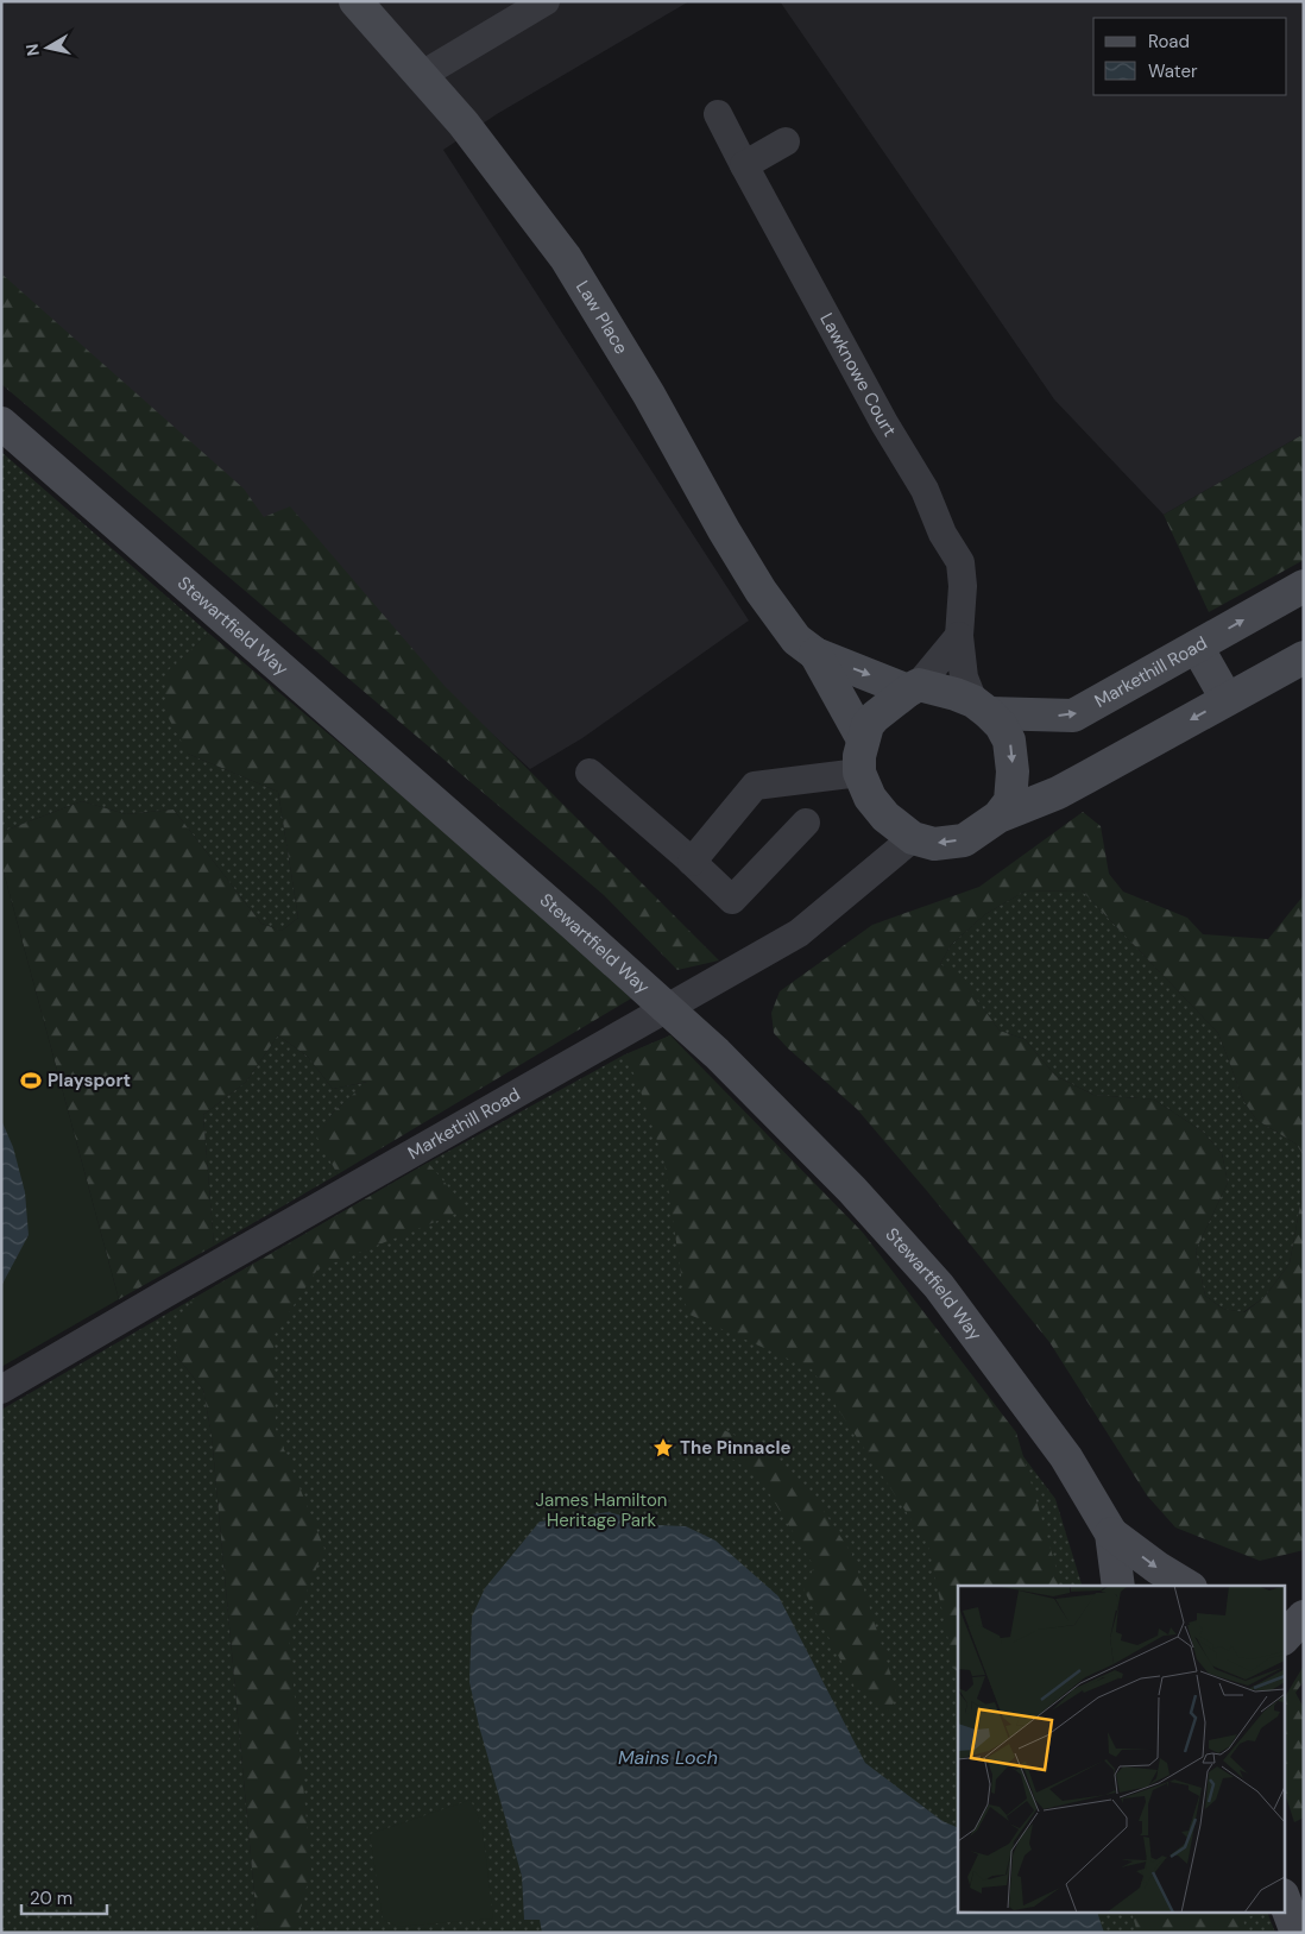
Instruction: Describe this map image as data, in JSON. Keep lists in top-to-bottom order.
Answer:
{
  "streets": {
    "street": [
      "Law Place",
      "Lawknowe Court",
      "Stewartfield Way",
      "Markethill Road"
    ]
  },
  "crossings": [
    ["Law Place", "Lawknowe Court"],
    ["Law Place", "Markethill Road"],
    ["Lawknowe Court", "Markethill Road"]
  ],
  "water": ["Mains Loch"],
  "parks": ["James Hamilton Heritage Park"],
  "places": {
    "sports": ["Playsport"],
    "place": ["The Pinnacle"]
  },
  "legend": ["Road", "Water"],
  "scale_bar": "20 m",
  "north": "left"
}
